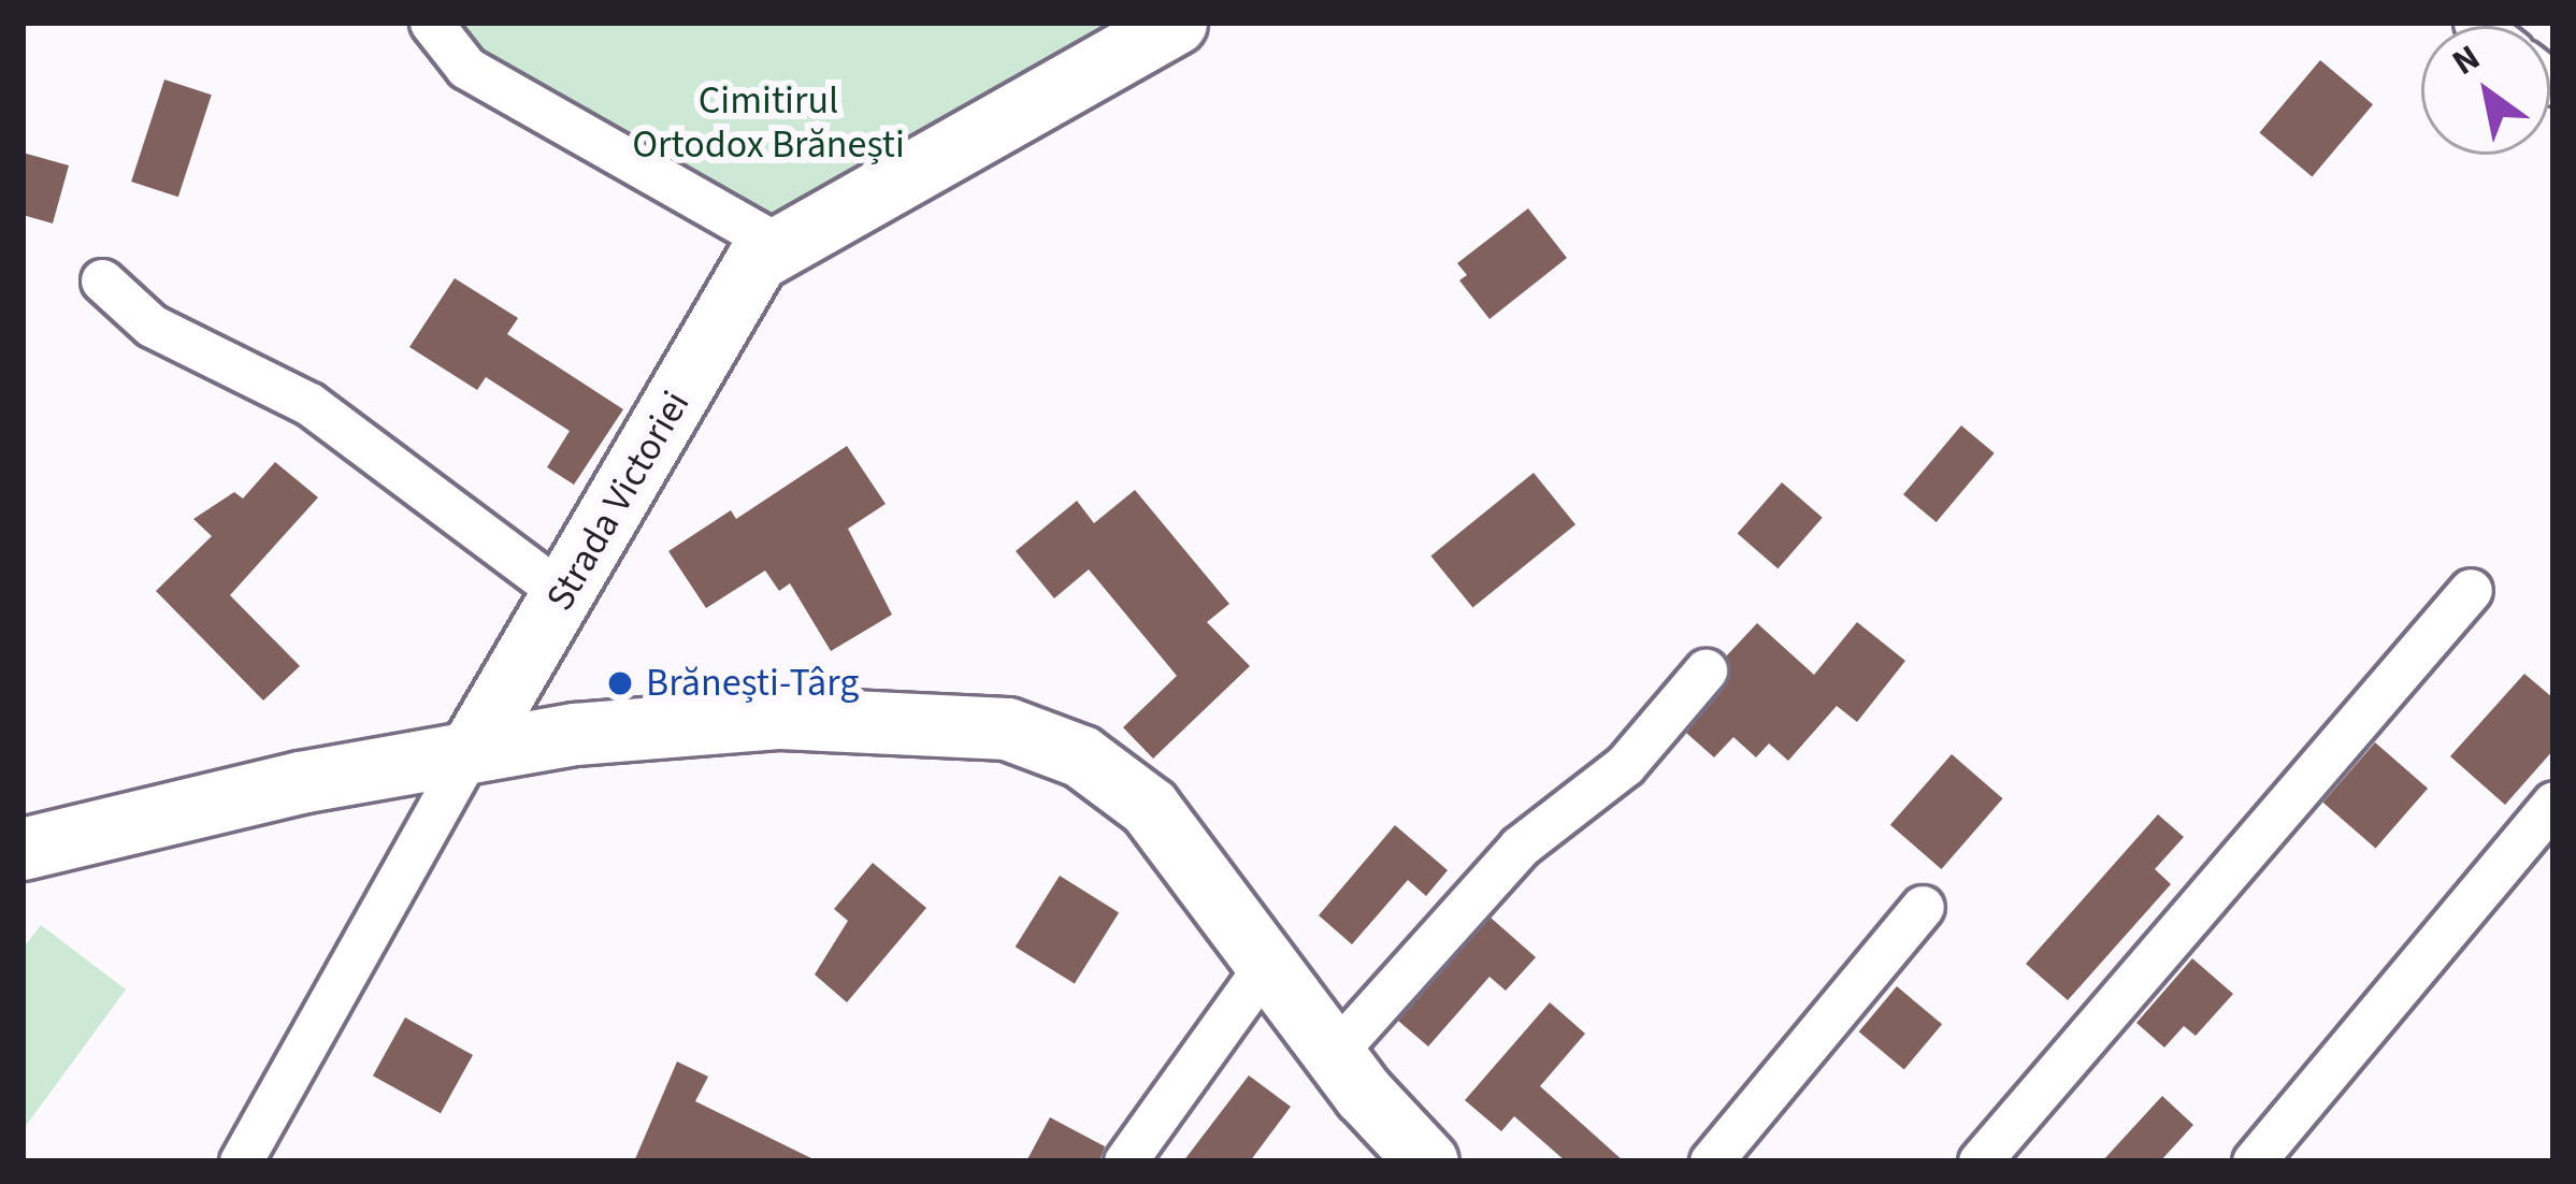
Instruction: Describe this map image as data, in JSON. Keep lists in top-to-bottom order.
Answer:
{
  "streets": {
    "main road": ["Strada Victoriei"]
  },
  "parks": ["Cimitirul Ortodox Brănești"],
  "places": ["Brănești-Târg"],
  "north": "top left"
}
